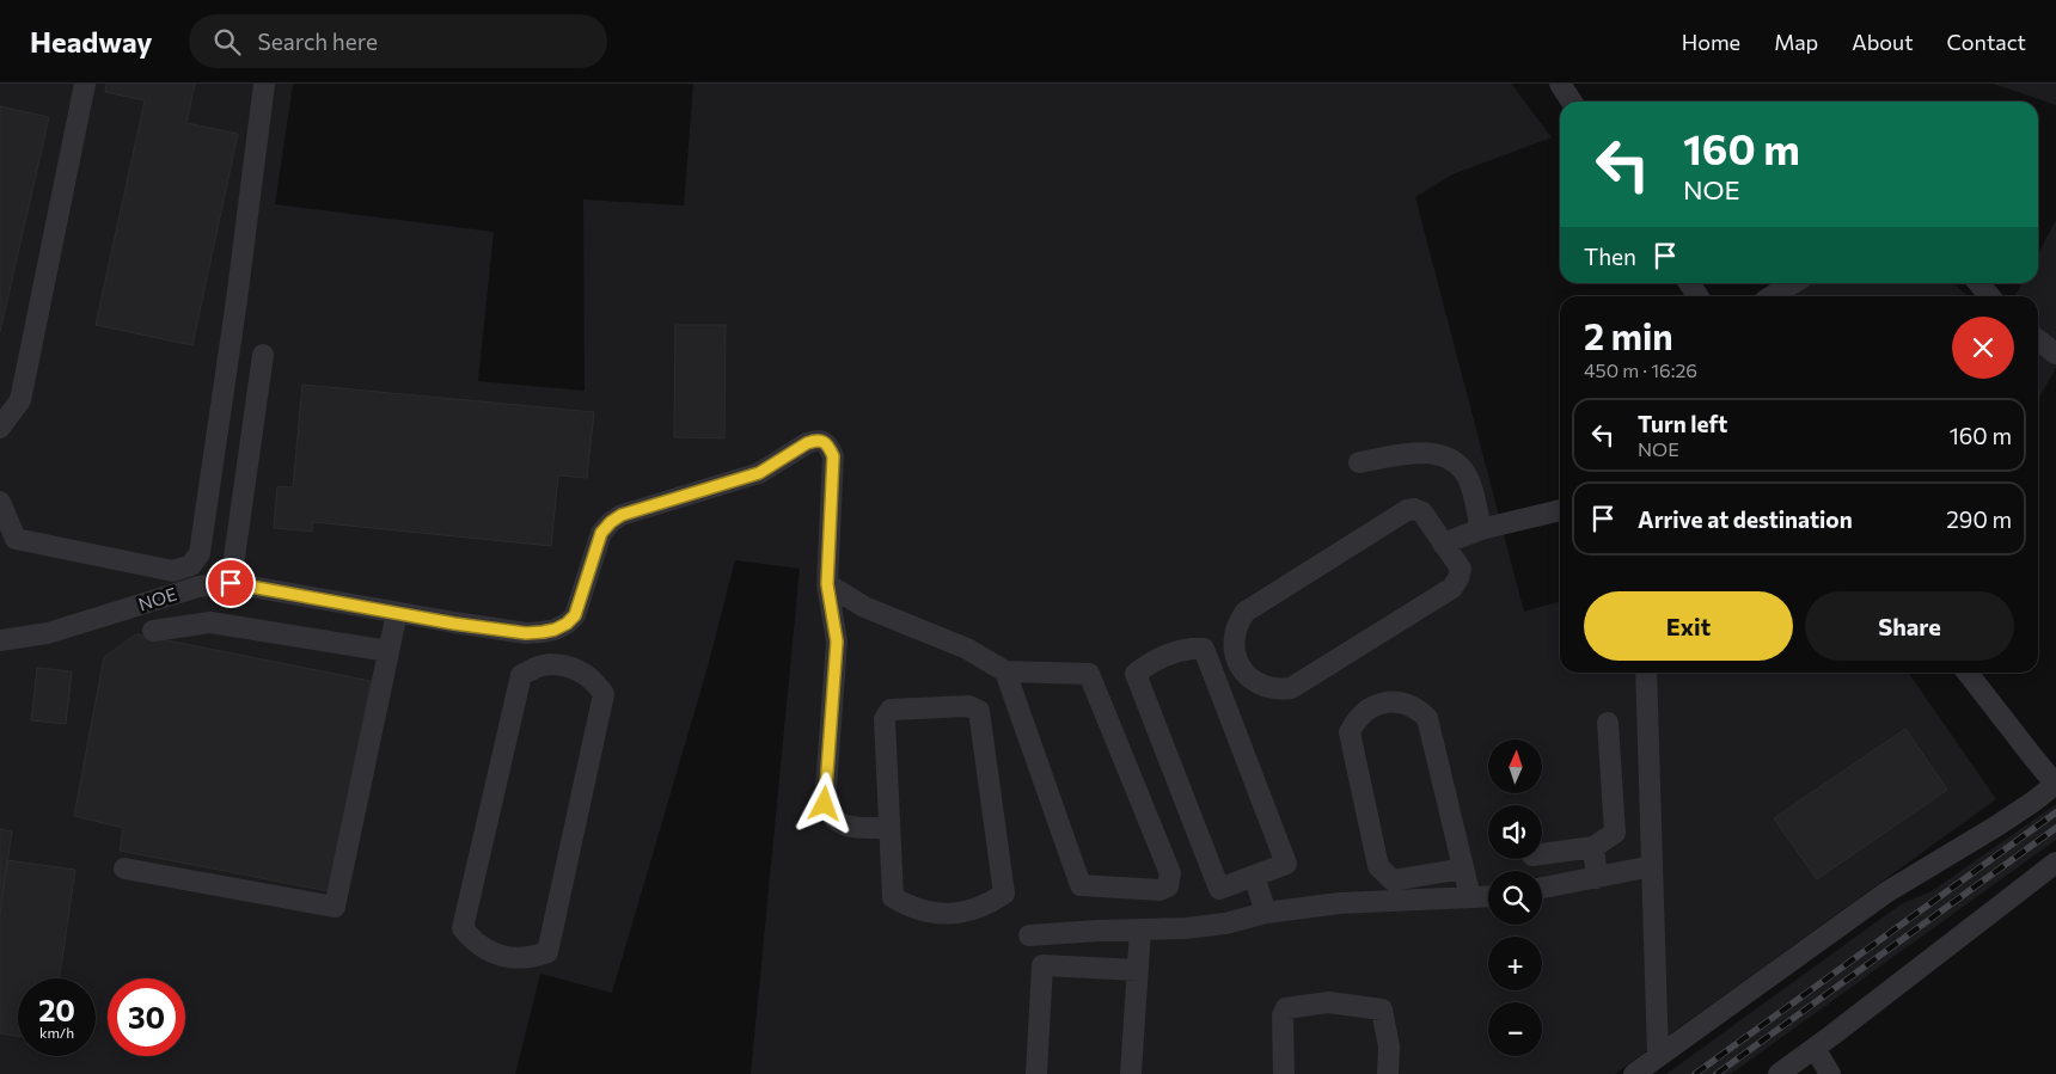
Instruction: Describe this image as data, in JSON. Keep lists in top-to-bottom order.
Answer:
{
  "streets": {
    "street": ["NOE"]
  },
  "north": "top",
  "page": {
    "header": "Headway",
    "search": "Search here",
    "nav": [
      "Home",
      "Map",
      "About",
      "Contact"
    ],
    "turn": ["160 m", "NOE"],
    "then": "Then",
    "heading": ["2 min", "450 m · 16:26"],
    "list": [
      {
        "name": "Turn left",
        "note": "NOE",
        "value": "160 m"
      },
      {
        "name": "Arrive at destination",
        "value": "290 m"
      }
    ],
    "buttons": ["Exit", "Share"],
    "map_buttons": ["+", "−"],
    "speed": "20 km/h",
    "limit": "30"
  }
}
